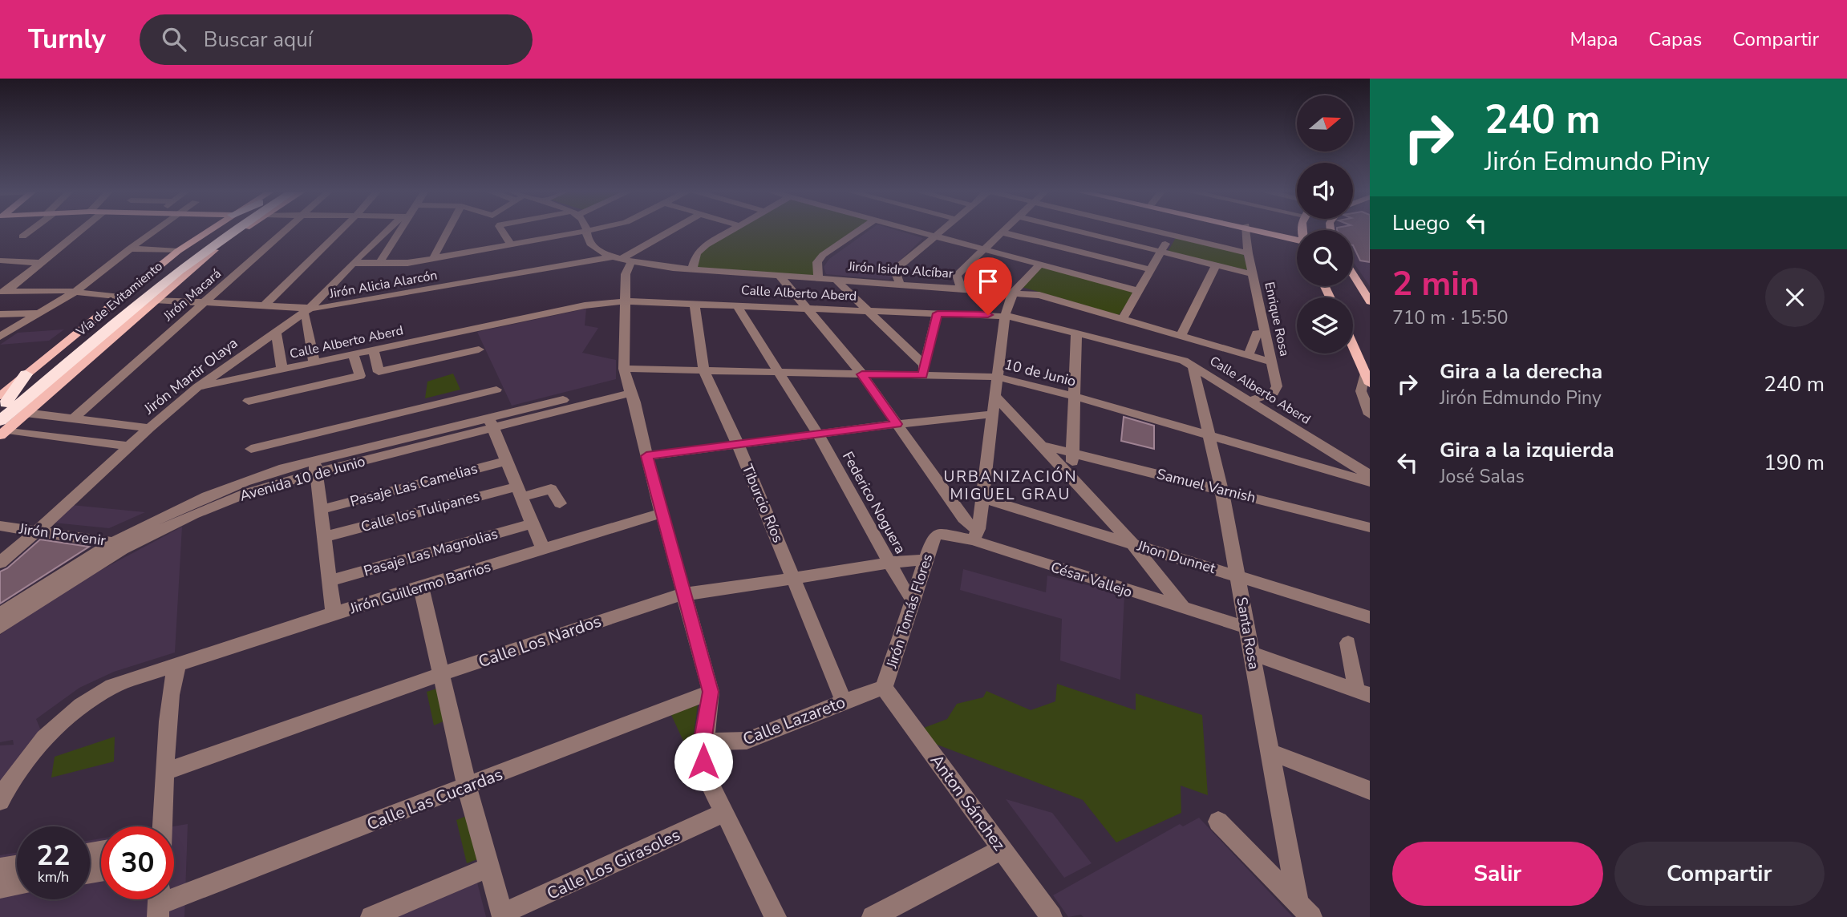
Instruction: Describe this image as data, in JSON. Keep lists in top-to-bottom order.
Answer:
{
  "streets": {
    "highway": ["Vía de Evitamiento"],
    "street": [
      "Jirón Isidro Alcíbar",
      "Jirón Alicia Alarcón",
      "Calle Alberto Aberd",
      "Jirón Macará",
      "Enrique Rosa",
      "10 de Junio",
      "Jirón Martir Olaya",
      "Avenida 10 de Junio",
      "Pasaje Las Camelias",
      "Samuel Varnish",
      "Federico Noguera",
      "Tiburcio Ríos",
      "Calle los Tulipanes",
      "Jirón Porvenir",
      "Pasaje Las Magnolias",
      "Jhon Dunnet",
      "César Vallejo",
      "Jirón Guillermo Barrios",
      "Jirón Tomás Flores",
      "Santa Rosa",
      "Calle Los Nardos",
      "Calle Lazareto",
      "Calle Las Cucardas",
      "Anton Sánchez",
      "Calle Los Girasoles"
    ]
  },
  "crossings": [
    ["Jirón Isidro Alcíbar", "Jirón Alicia Alarcón"],
    ["Jirón Isidro Alcíbar", "Enrique Rosa"],
    ["Jirón Alicia Alarcón", "Jirón Macará"],
    ["Jirón Alicia Alarcón", "Jirón Martir Olaya"],
    ["Calle Alberto Aberd", "Enrique Rosa"],
    ["Calle Alberto Aberd", "Jirón Martir Olaya"],
    ["Calle Alberto Aberd", "Federico Noguera"],
    ["Calle Alberto Aberd", "Tiburcio Ríos"],
    ["Calle Alberto Aberd", "Santa Rosa"],
    ["10 de Junio", "Avenida 10 de Junio"],
    ["10 de Junio", "Federico Noguera"],
    ["10 de Junio", "Tiburcio Ríos"],
    ["10 de Junio", "Santa Rosa"],
    ["Jirón Martir Olaya", "Jirón Porvenir"],
    ["Avenida 10 de Junio", "Jirón Porvenir"],
    ["Samuel Varnish", "Santa Rosa"],
    ["Federico Noguera", "Jirón Tomás Flores"],
    ["Federico Noguera", "Calle Los Nardos"],
    ["Tiburcio Ríos", "Calle Los Nardos"],
    ["Tiburcio Ríos", "Calle Lazareto"],
    ["Jhon Dunnet", "Santa Rosa"],
    ["César Vallejo", "Jirón Tomás Flores"],
    ["César Vallejo", "Santa Rosa"],
    ["Jirón Tomás Flores", "Calle Los Nardos"],
    ["Jirón Tomás Flores", "Calle Lazareto"],
    ["Jirón Tomás Flores", "Anton Sánchez"],
    ["Calle Lazareto", "Anton Sánchez"]
  ],
  "districts": ["URBANIZACIÓN MIGUEL GRAU"],
  "north": "right",
  "page": {
    "header": "Turnly",
    "search": "Buscar aquí",
    "nav": ["Mapa", "Capas", "Compartir"],
    "turn": ["240 m", "Jirón Edmundo Piny"],
    "then": "Luego",
    "heading": ["2 min", "710 m · 15:50"],
    "list": [
      {
        "name": "Gira a la derecha",
        "note": "Jirón Edmundo Piny",
        "value": "240 m"
      },
      {
        "name": "Gira a la izquierda",
        "note": "José Salas",
        "value": "190 m"
      }
    ],
    "speed": "22 km/h",
    "limit": "30",
    "buttons": ["Salir", "Compartir"]
  }
}
